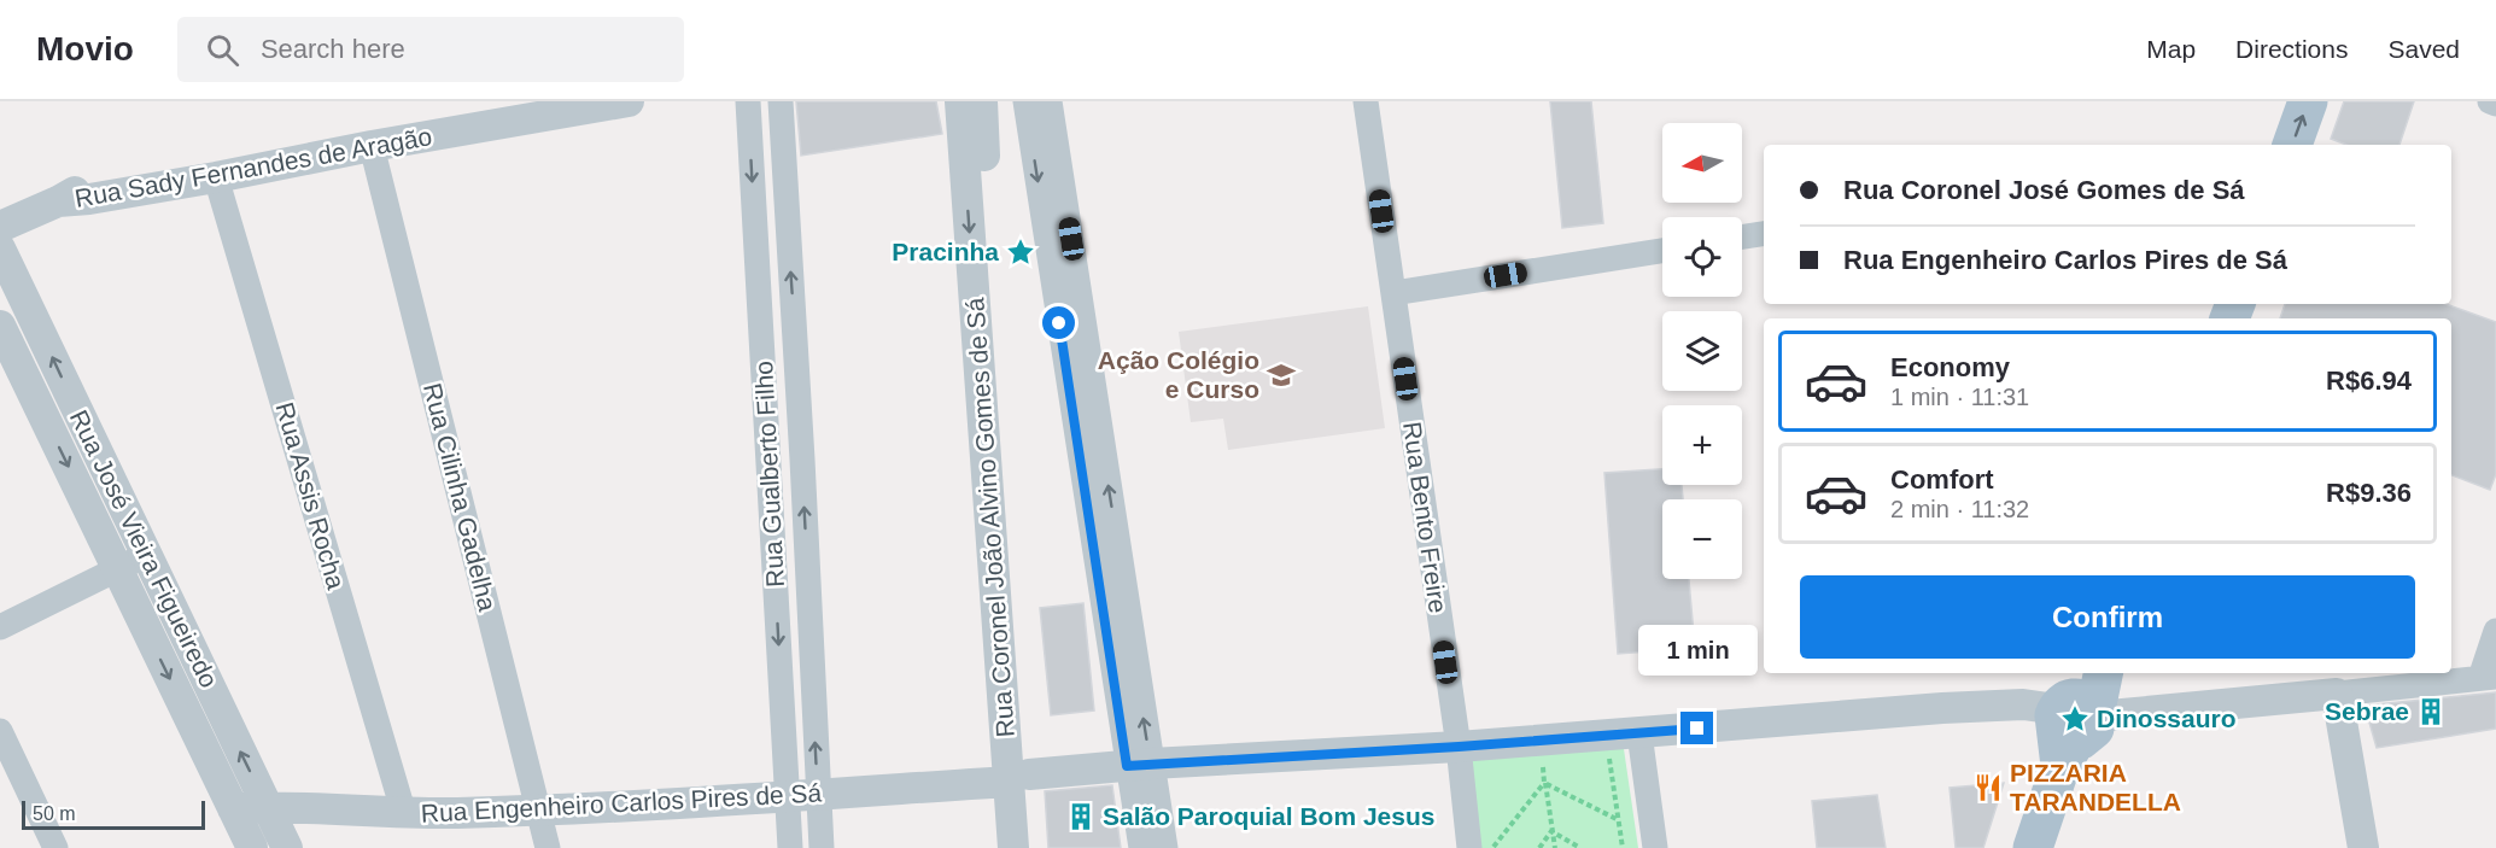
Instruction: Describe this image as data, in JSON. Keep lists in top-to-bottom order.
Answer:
{
  "streets": {
    "street": [
      "Rua Sady Fernandes de Aragão",
      "Rua Gualberto Filho",
      "Rua Assis Rocha",
      "Rua Cilinha Gadelha",
      "Rua Coronel João Alvino Gomes de Sá",
      "Rua Bento Freire",
      "Rua José Vieira Figueiredo",
      "Rua Engenheiro Carlos Pires de Sá"
    ]
  },
  "crossings": [
    ["Rua Sady Fernandes de Aragão", "Rua Assis Rocha"],
    ["Rua Sady Fernandes de Aragão", "Rua Cilinha Gadelha"],
    ["Rua Gualberto Filho", "Rua Engenheiro Carlos Pires de Sá"],
    ["Rua Assis Rocha", "Rua Engenheiro Carlos Pires de Sá"],
    ["Rua Cilinha Gadelha", "Rua Engenheiro Carlos Pires de Sá"],
    ["Rua Coronel João Alvino Gomes de Sá", "Rua Engenheiro Carlos Pires de Sá"],
    ["Rua Bento Freire", "Rua Engenheiro Carlos Pires de Sá"],
    ["Rua José Vieira Figueiredo", "Rua Engenheiro Carlos Pires de Sá"]
  ],
  "places": {
    "place": ["Pracinha", "Dinossauro"],
    "school or university": ["Ação Colégio e Curso"],
    "building": ["Sebrae", "Salão Paroquial Bom Jesus"],
    "restaurant": ["PIZZARIA TARANDELLA"]
  },
  "scale_bar": "50 m",
  "north": "left",
  "page": {
    "header": "Movio",
    "search": "Search here",
    "nav": ["Map", "Directions", "Saved"],
    "map_buttons": ["+", "−"],
    "banner": ["Rua Coronel José Gomes de Sá", "Rua Engenheiro Carlos Pires de Sá"],
    "list": [
      {
        "name": "Economy",
        "note": "1 min · 11:31",
        "value": "R$6.94"
      },
      {
        "name": "Comfort",
        "note": "2 min · 11:32",
        "value": "R$9.36"
      }
    ],
    "buttons": "Confirm",
    "bubble": "1 min",
    "scale": "50 m"
  }
}
